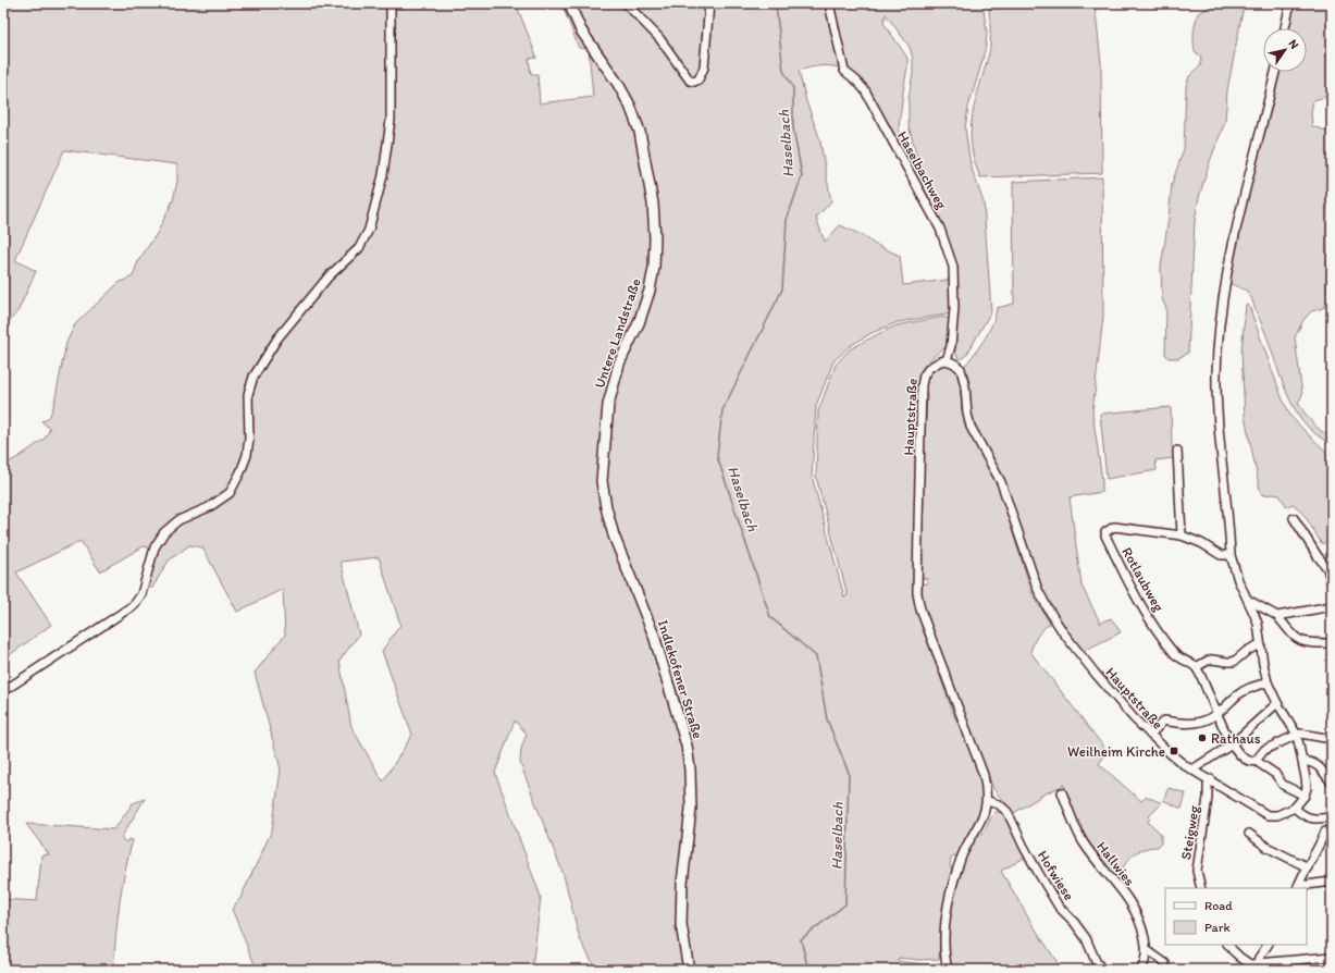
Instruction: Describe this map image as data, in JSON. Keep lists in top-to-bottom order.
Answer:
{
  "streets": {
    "main road": ["Untere Landstraße", "Indlekofener Straße"],
    "street": [
      "Haselbachweg",
      "Hauptstraße",
      "Rotlaubweg",
      "Steigweg",
      "Hallwies",
      "Hofwiese"
    ]
  },
  "crossings": [
    ["Haselbachweg", "Hauptstraße"],
    ["Untere Landstraße", "Indlekofener Straße"],
    ["Hauptstraße", "Steigweg"],
    ["Hauptstraße", "Hofwiese"]
  ],
  "water": ["Haselbach"],
  "places": {
    "other": ["Rathaus"],
    "transit": ["Weilheim Kirche"]
  },
  "legend": ["Road", "Park"],
  "north": "top right"
}
